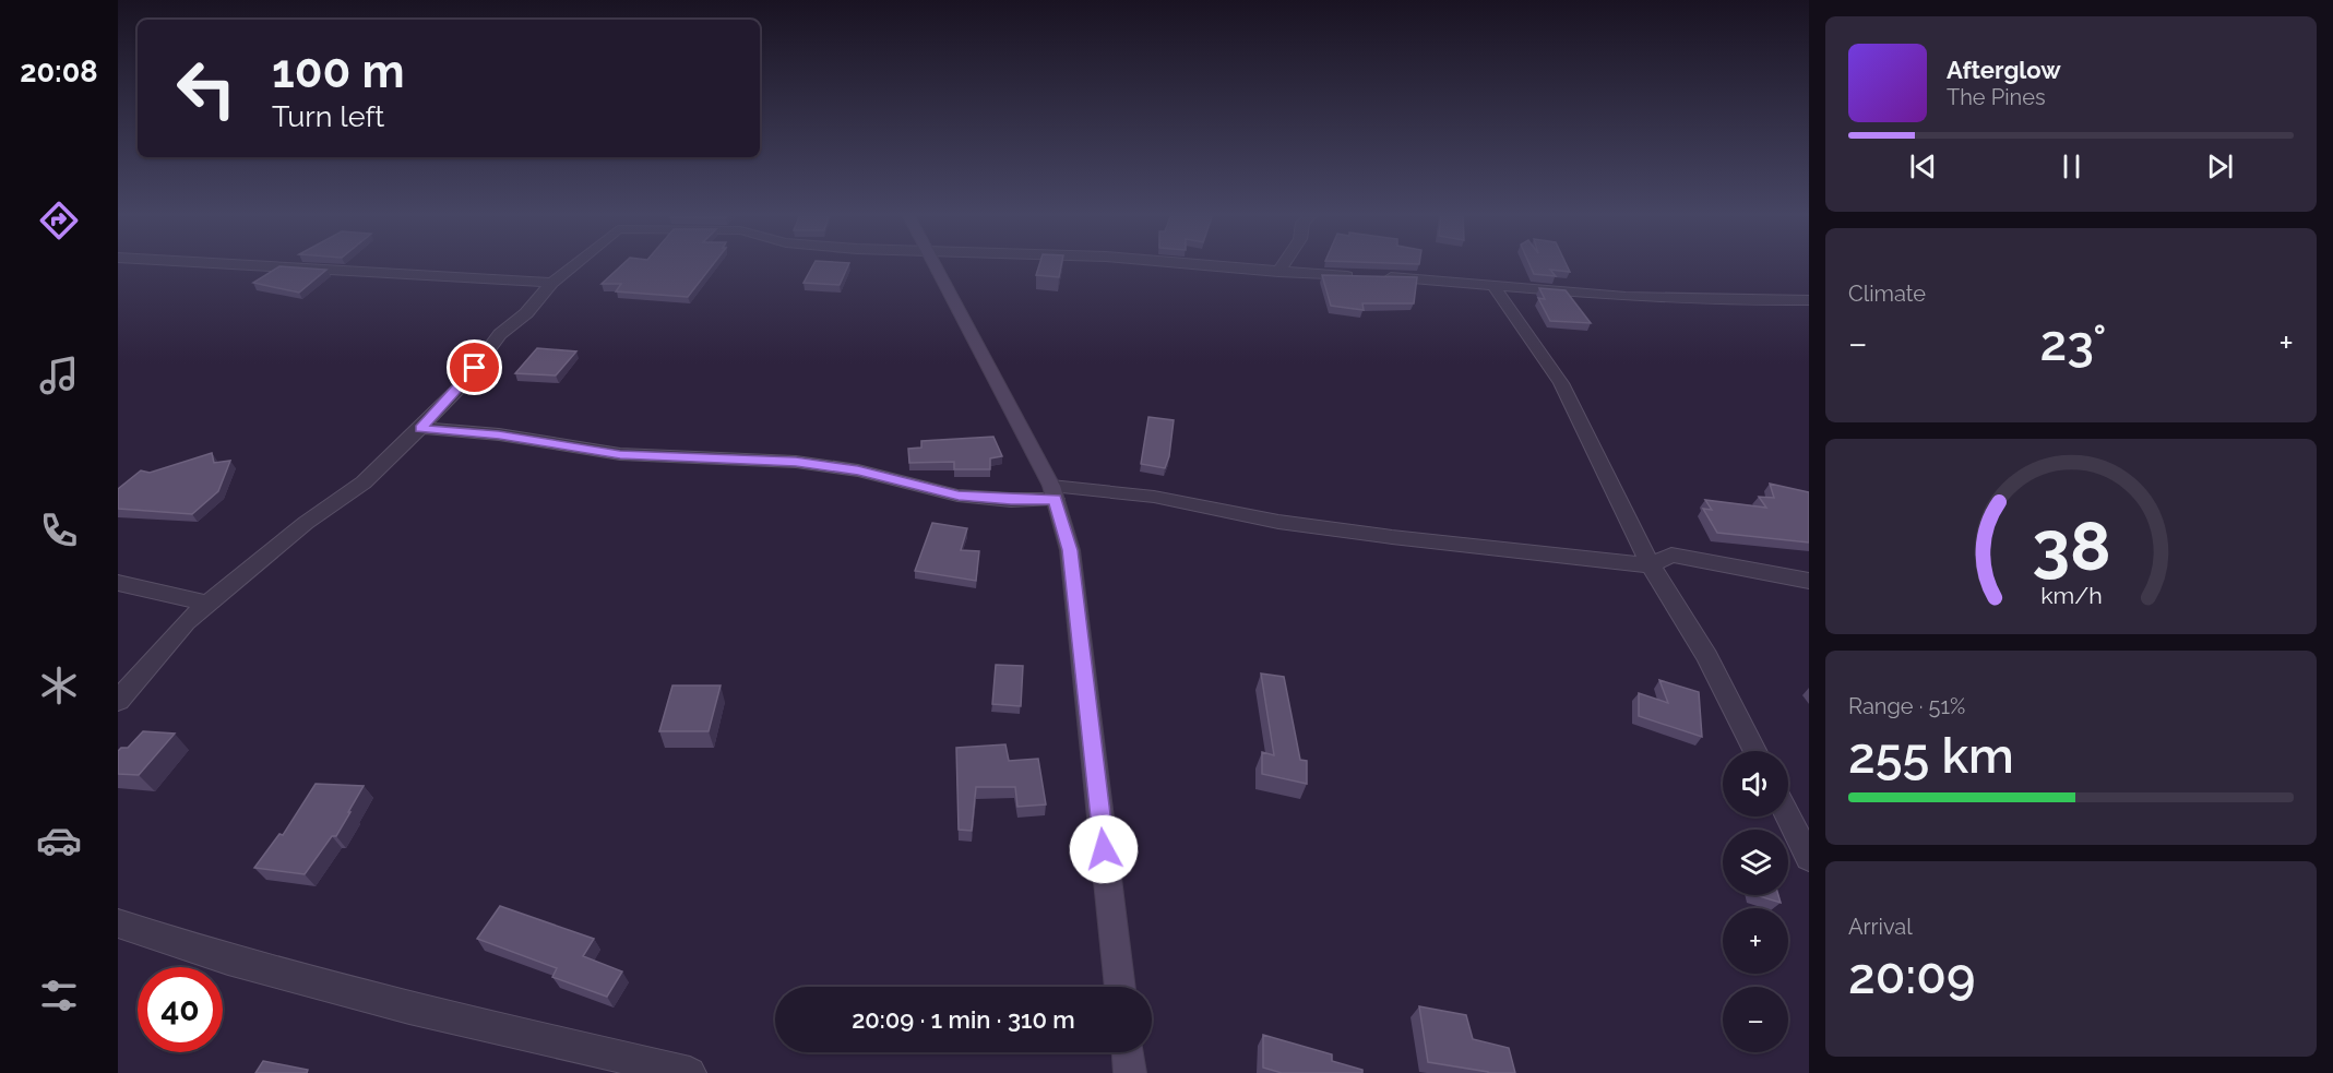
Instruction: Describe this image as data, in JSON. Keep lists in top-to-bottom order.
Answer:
{
  "page": {
    "tabs": "20:08",
    "turn": ["100 m", "Turn left"],
    "song": ["Afterglow", "The Pines"],
    "tile": [
      "Climate",
      ["Range · 51%", "255 km"],
      ["Arrival", "20:09"]
    ],
    "heat": ["−", "23°", "+"],
    "map_buttons": ["+", "−"],
    "limit": "40",
    "trip": "20:09 · 1 min · 310 m",
    "gauge": ["38", "km/h"]
  }
}
